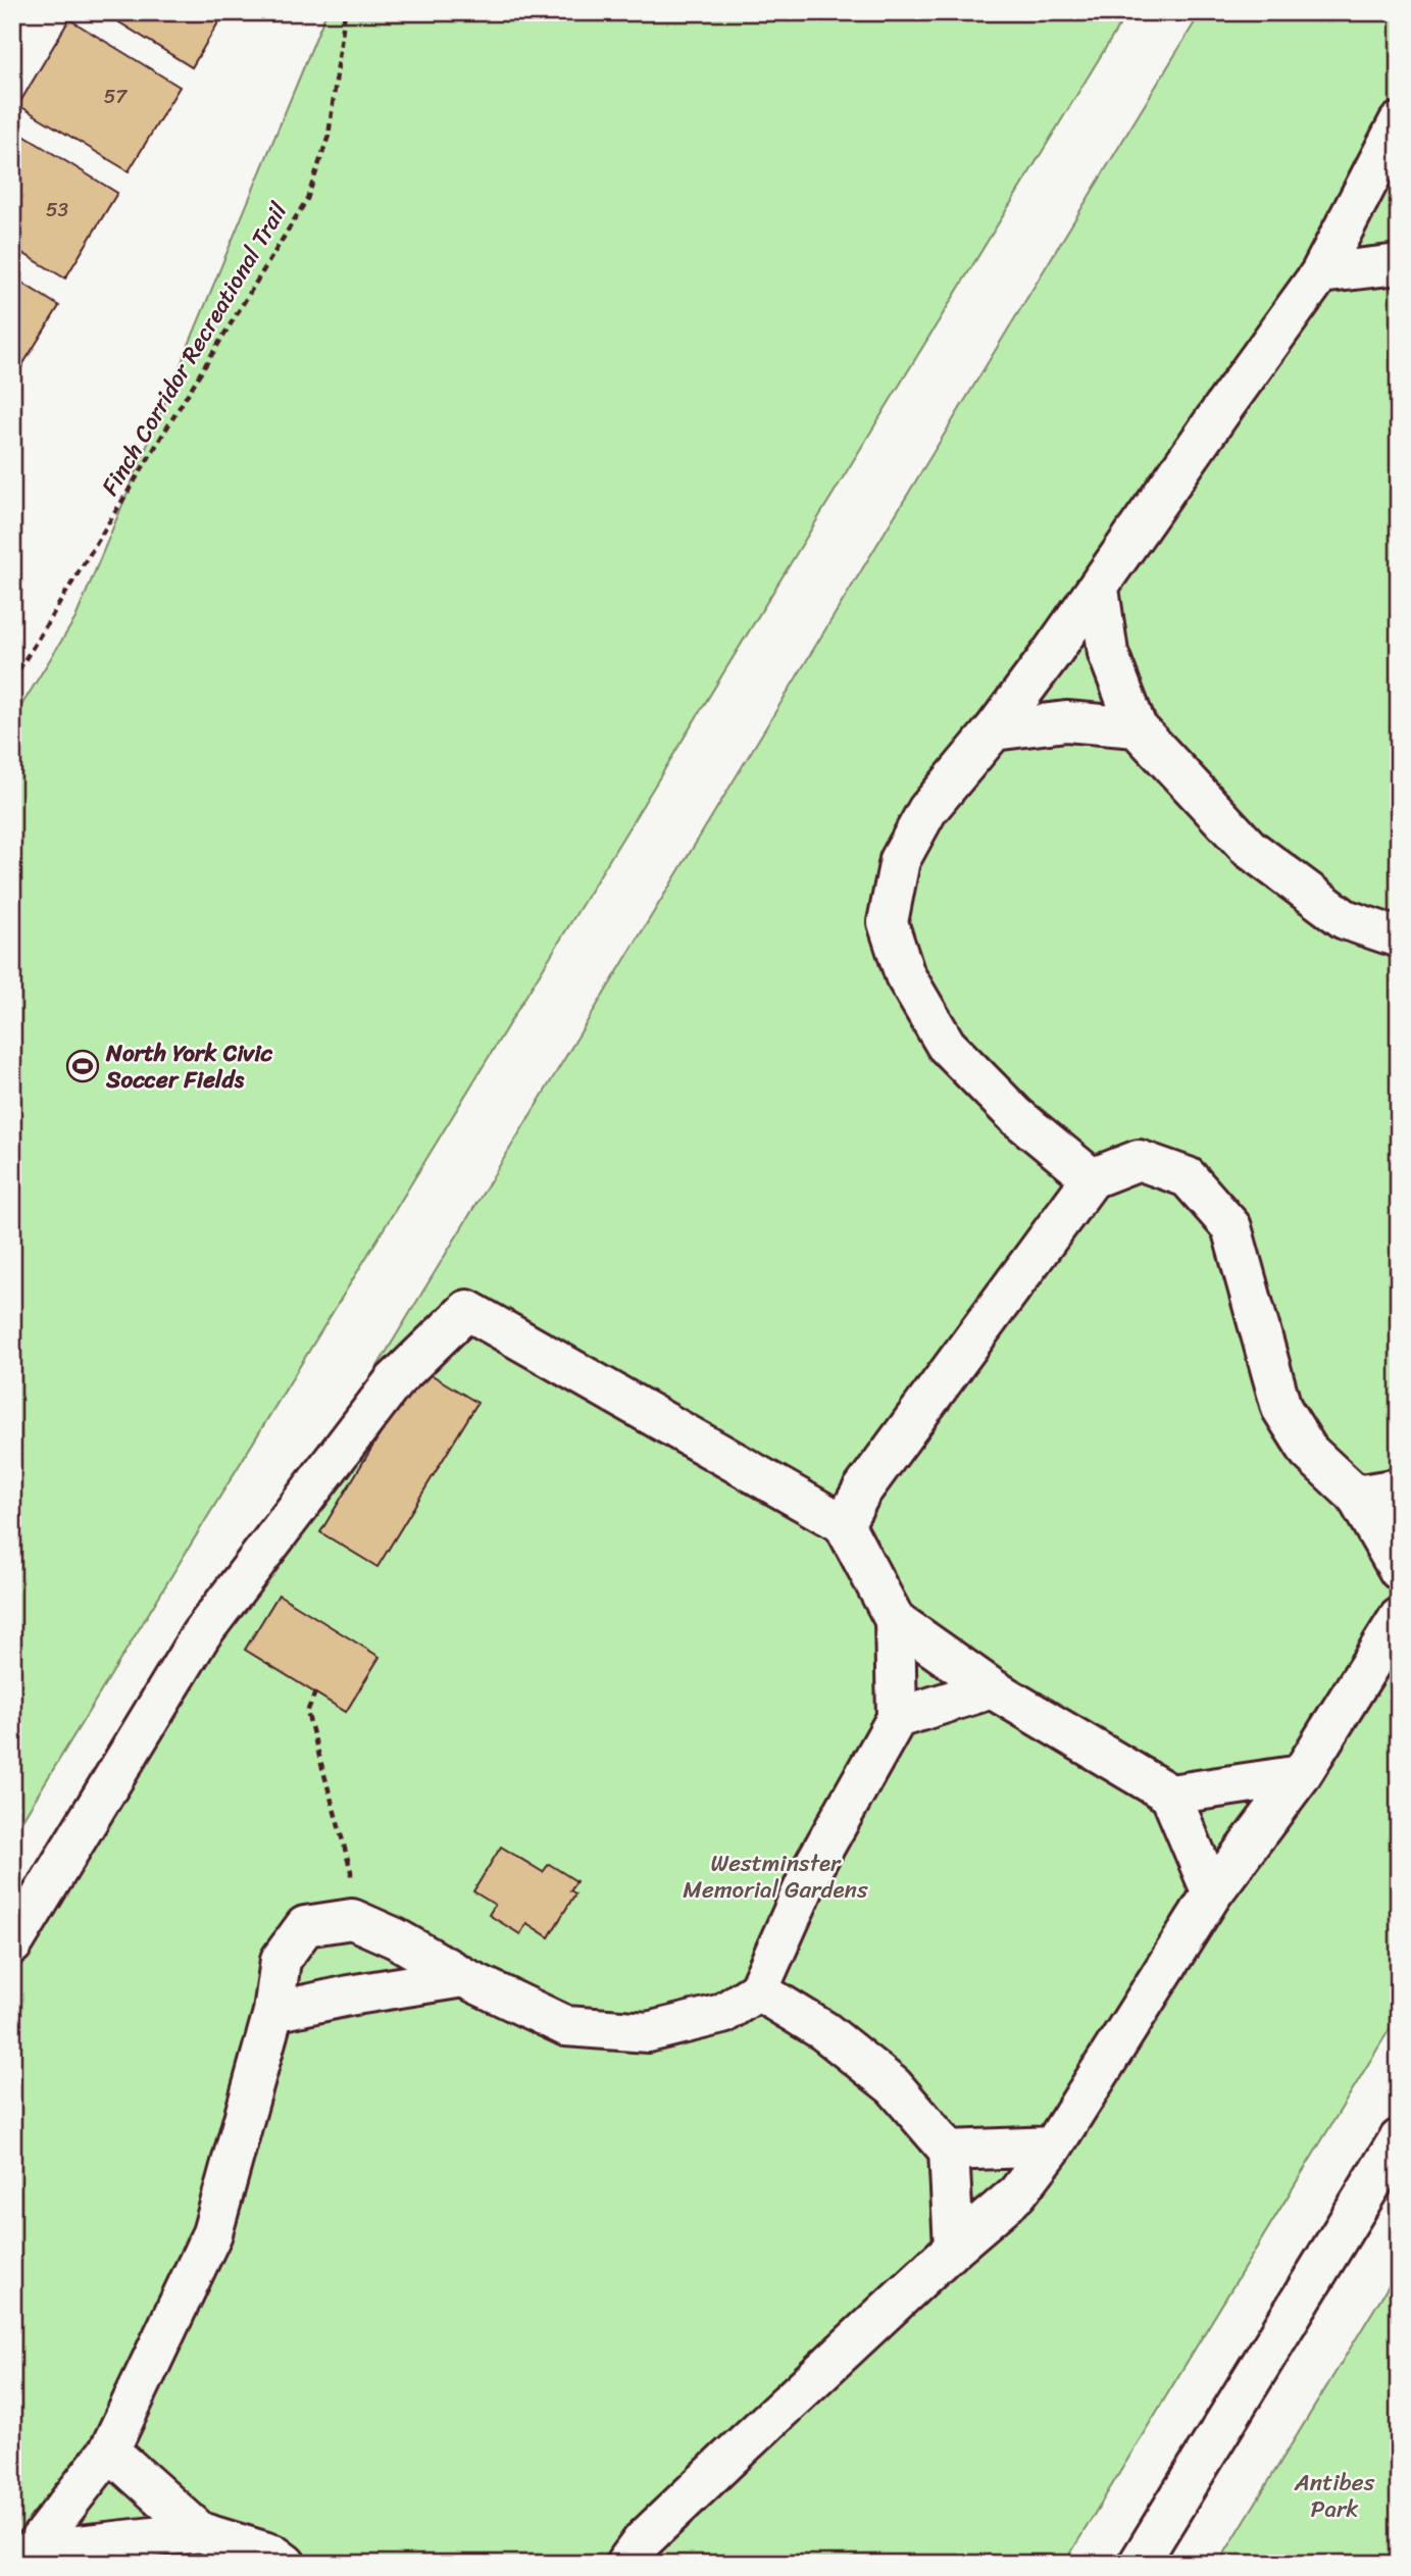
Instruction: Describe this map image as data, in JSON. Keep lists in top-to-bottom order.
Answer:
{
  "streets": {
    "path": ["Finch Corridor Recreational Trail"]
  },
  "parks": ["Westminster Memorial Gardens", "Antibes Park"],
  "places": {
    "sports": ["North York Civic Soccer Fields"]
  },
  "house_numbers": ["57", "53"]
}
